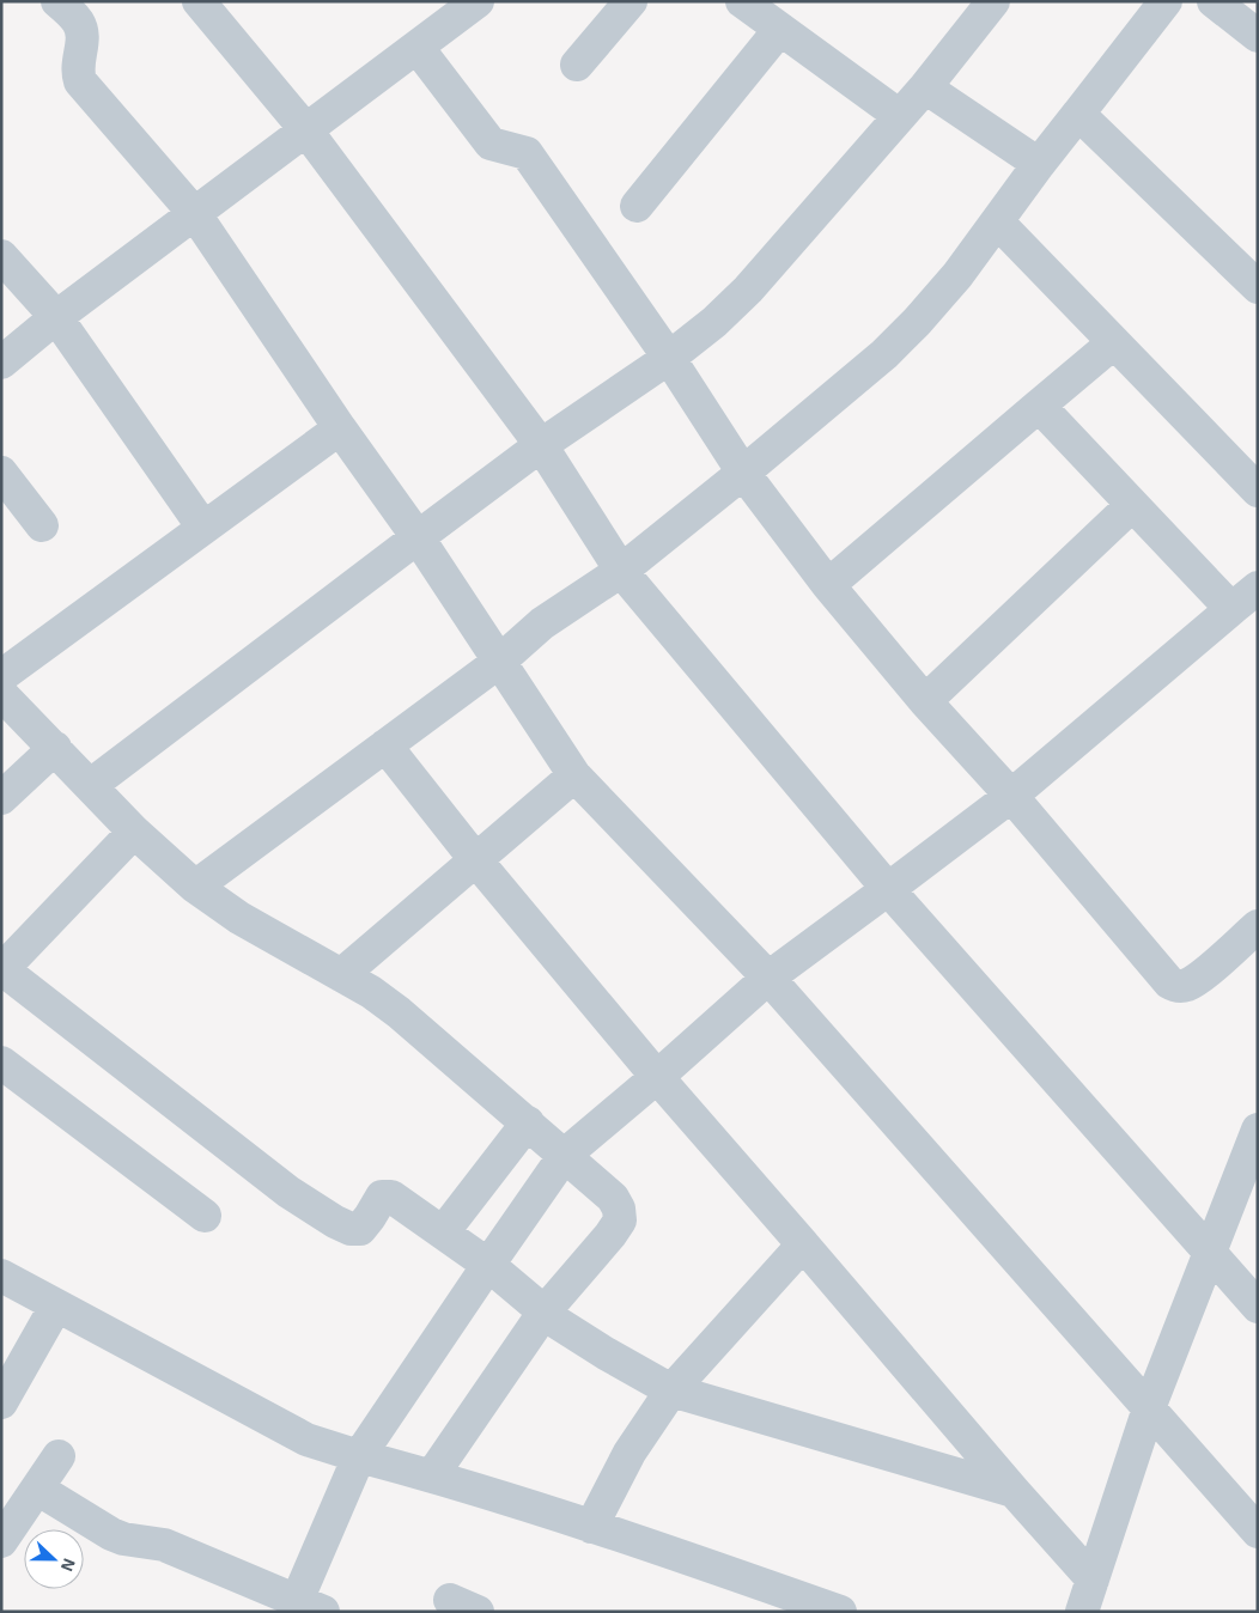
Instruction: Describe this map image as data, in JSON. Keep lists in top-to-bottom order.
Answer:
{
  "north": "right"
}
